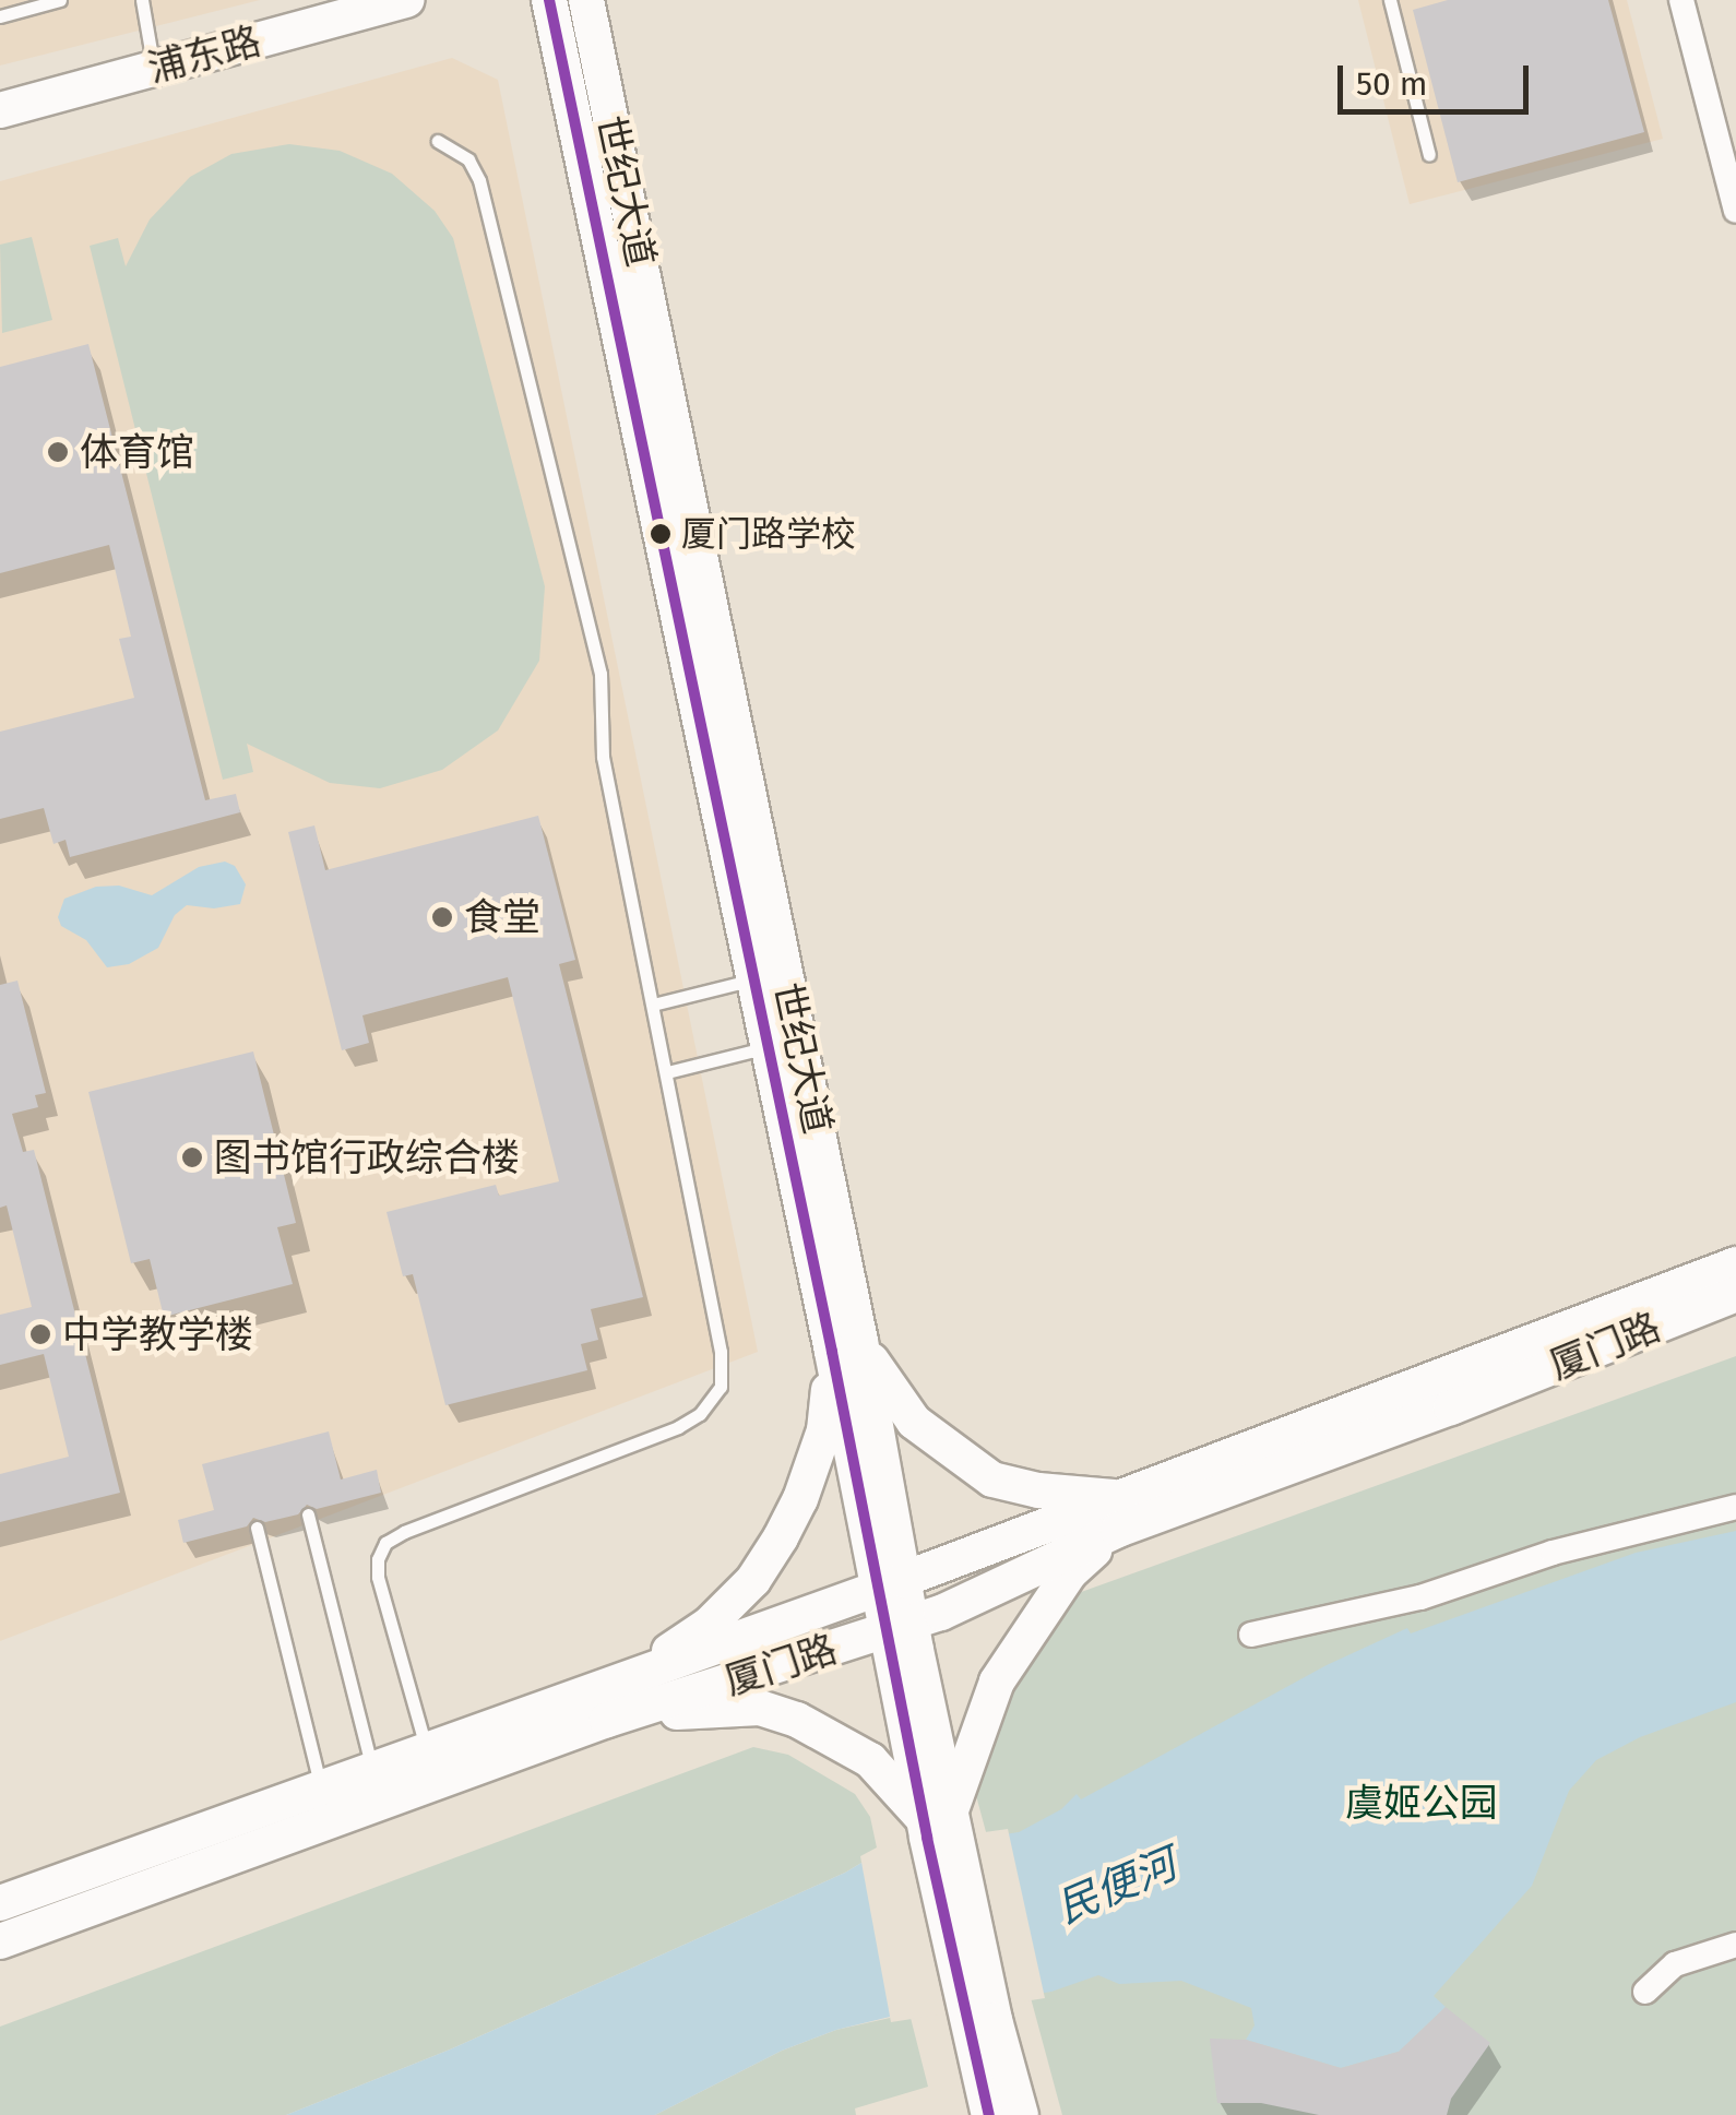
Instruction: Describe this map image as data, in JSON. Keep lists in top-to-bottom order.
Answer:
{
  "streets": {
    "street": ["浦东路", "世纪大道", "厦门路"]
  },
  "crossings": [
    ["世纪大道", "厦门路"]
  ],
  "water": ["民便河"],
  "parks": ["虞姬公园"],
  "places": [
    "体育馆",
    "厦门路学校",
    "食堂",
    "图书馆行政综合楼",
    "中学教学楼"
  ],
  "scale_bar": "50 m"
}
